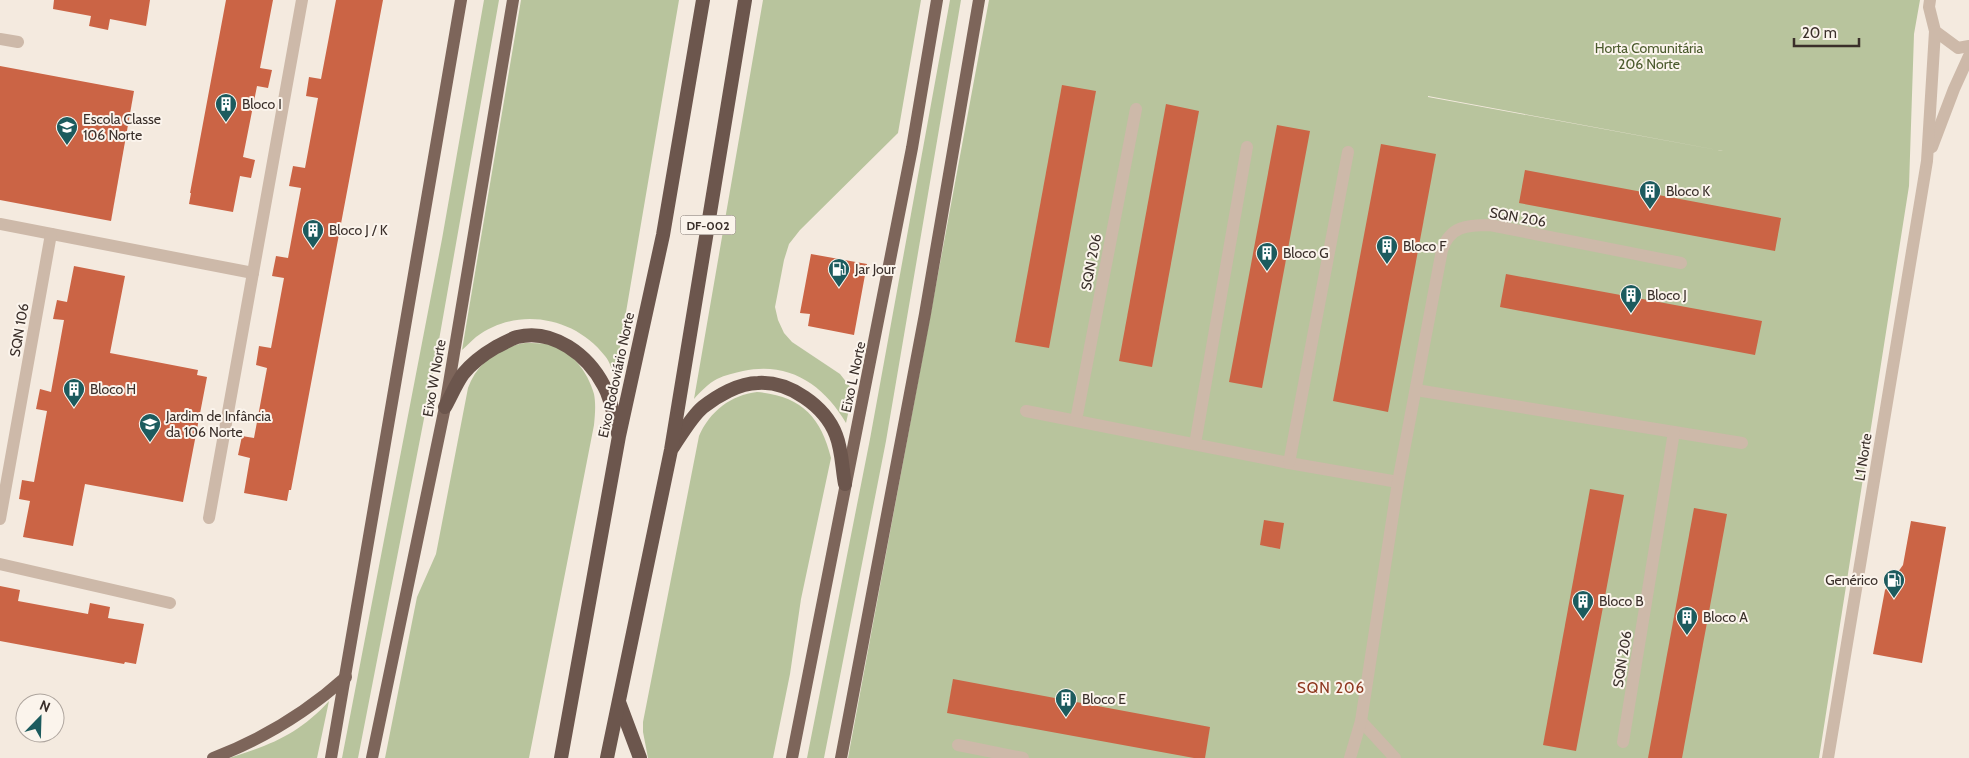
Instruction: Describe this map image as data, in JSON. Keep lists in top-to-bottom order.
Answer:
{
  "streets": {
    "highway": ["DF-002", "Eixo Rodoviário Norte"],
    "main road": ["Eixo L Norte", "Eixo W Norte"],
    "street": ["SQN 206", "SQN 106", "L1 Norte"]
  },
  "districts": ["SQN 206"],
  "parks": ["Horta Comunitária 206 Norte"],
  "places": {
    "building": [
      "Bloco I",
      "Bloco K",
      "Bloco J / K",
      "Bloco F",
      "Bloco G",
      "Bloco J",
      "Bloco H",
      "Bloco B",
      "Bloco A",
      "Bloco E"
    ],
    "school or university": ["Escola Classe 106 Norte", "Jardim de Infância da 106 Norte"],
    "fuel station": ["Jar Jour", "Genérico"]
  },
  "scale_bar": "20 m",
  "north": "top right"
}
